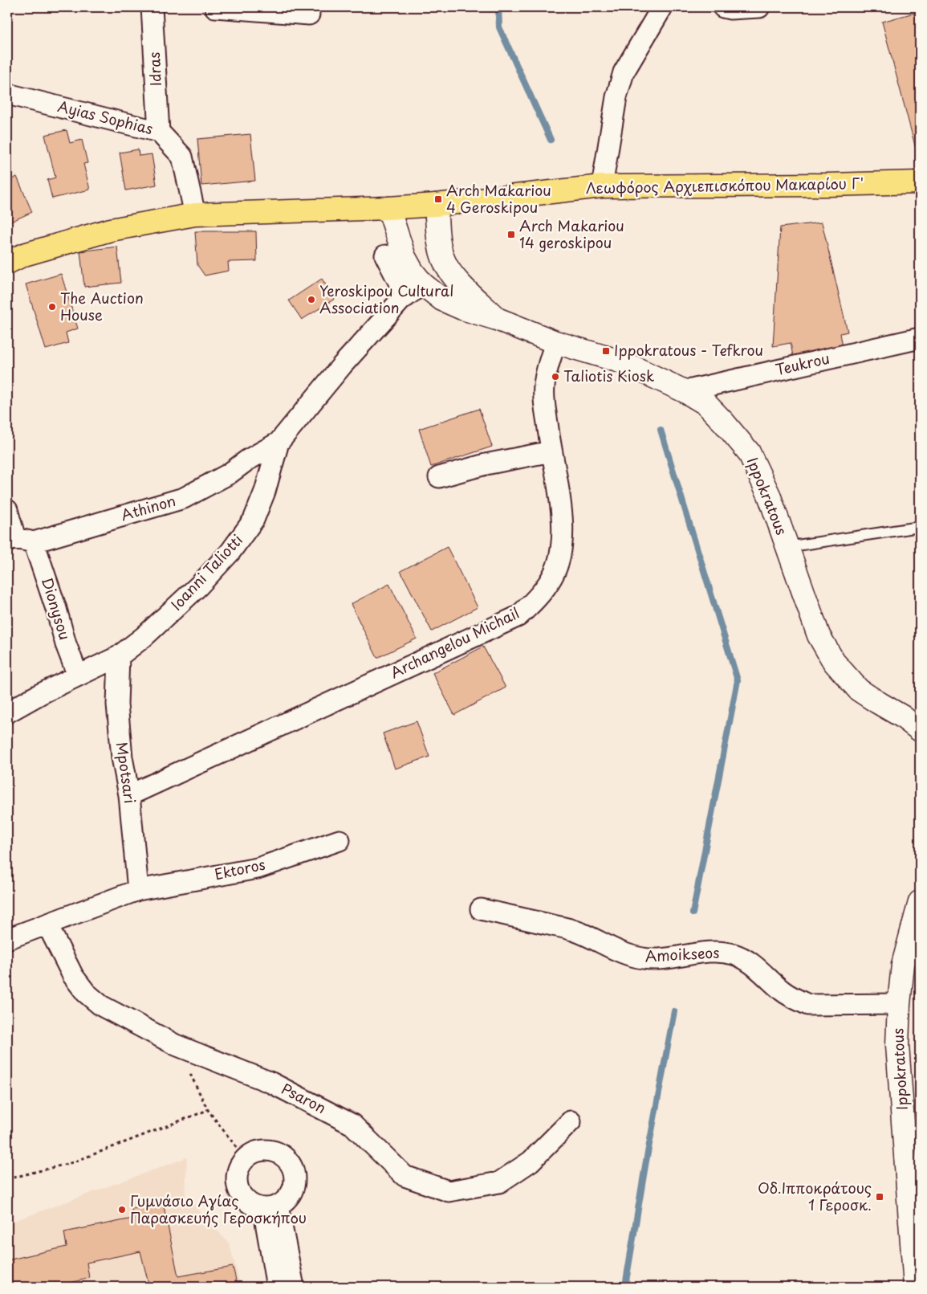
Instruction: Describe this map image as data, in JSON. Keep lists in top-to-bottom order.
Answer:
{
  "streets": {
    "main road": ["Λεωφόρος Αρχιεπισκόπου Μακαρίου Γ'"],
    "street": [
      "Idras",
      "Ayias Sophias",
      "Teukrou",
      "Ippokratous",
      "Athinon",
      "Ioanni Taliotti",
      "Dionysou",
      "Archangelou Michail",
      "Mpotsari",
      "Ektoros",
      "Amoikseos",
      "Psaron"
    ]
  },
  "crossings": [
    ["Idras", "Ayias Sophias"],
    ["Ayias Sophias", "Λεωφόρος Αρχιεπισκόπου Μακαρίου Γ'"],
    ["Λεωφόρος Αρχιεπισκόπου Μακαρίου Γ'", "Ippokratous"],
    ["Teukrou", "Ippokratous"],
    ["Ippokratous", "Ioanni Taliotti"],
    ["Ippokratous", "Archangelou Michail"],
    ["Ippokratous", "Amoikseos"],
    ["Athinon", "Ioanni Taliotti"],
    ["Athinon", "Dionysou"],
    ["Ioanni Taliotti", "Dionysou"],
    ["Ioanni Taliotti", "Mpotsari"],
    ["Archangelou Michail", "Mpotsari"],
    ["Mpotsari", "Ektoros"],
    ["Ektoros", "Psaron"]
  ],
  "places": {
    "transit": [
      "Arch Makariou 4 Geroskipou",
      "Arch Makariou 14 geroskipou",
      "Ippokratous - Tefkrou",
      "Οδ.Ιπποκράτους 1 Γεροσκ."
    ],
    "other": [
      "Yeroskipou Cultural Association",
      "The Auction House",
      "Taliotis Kiosk",
      "Γυμνάσιο Αγίας Παρασκευής Γεροσκήπου"
    ]
  }
}
